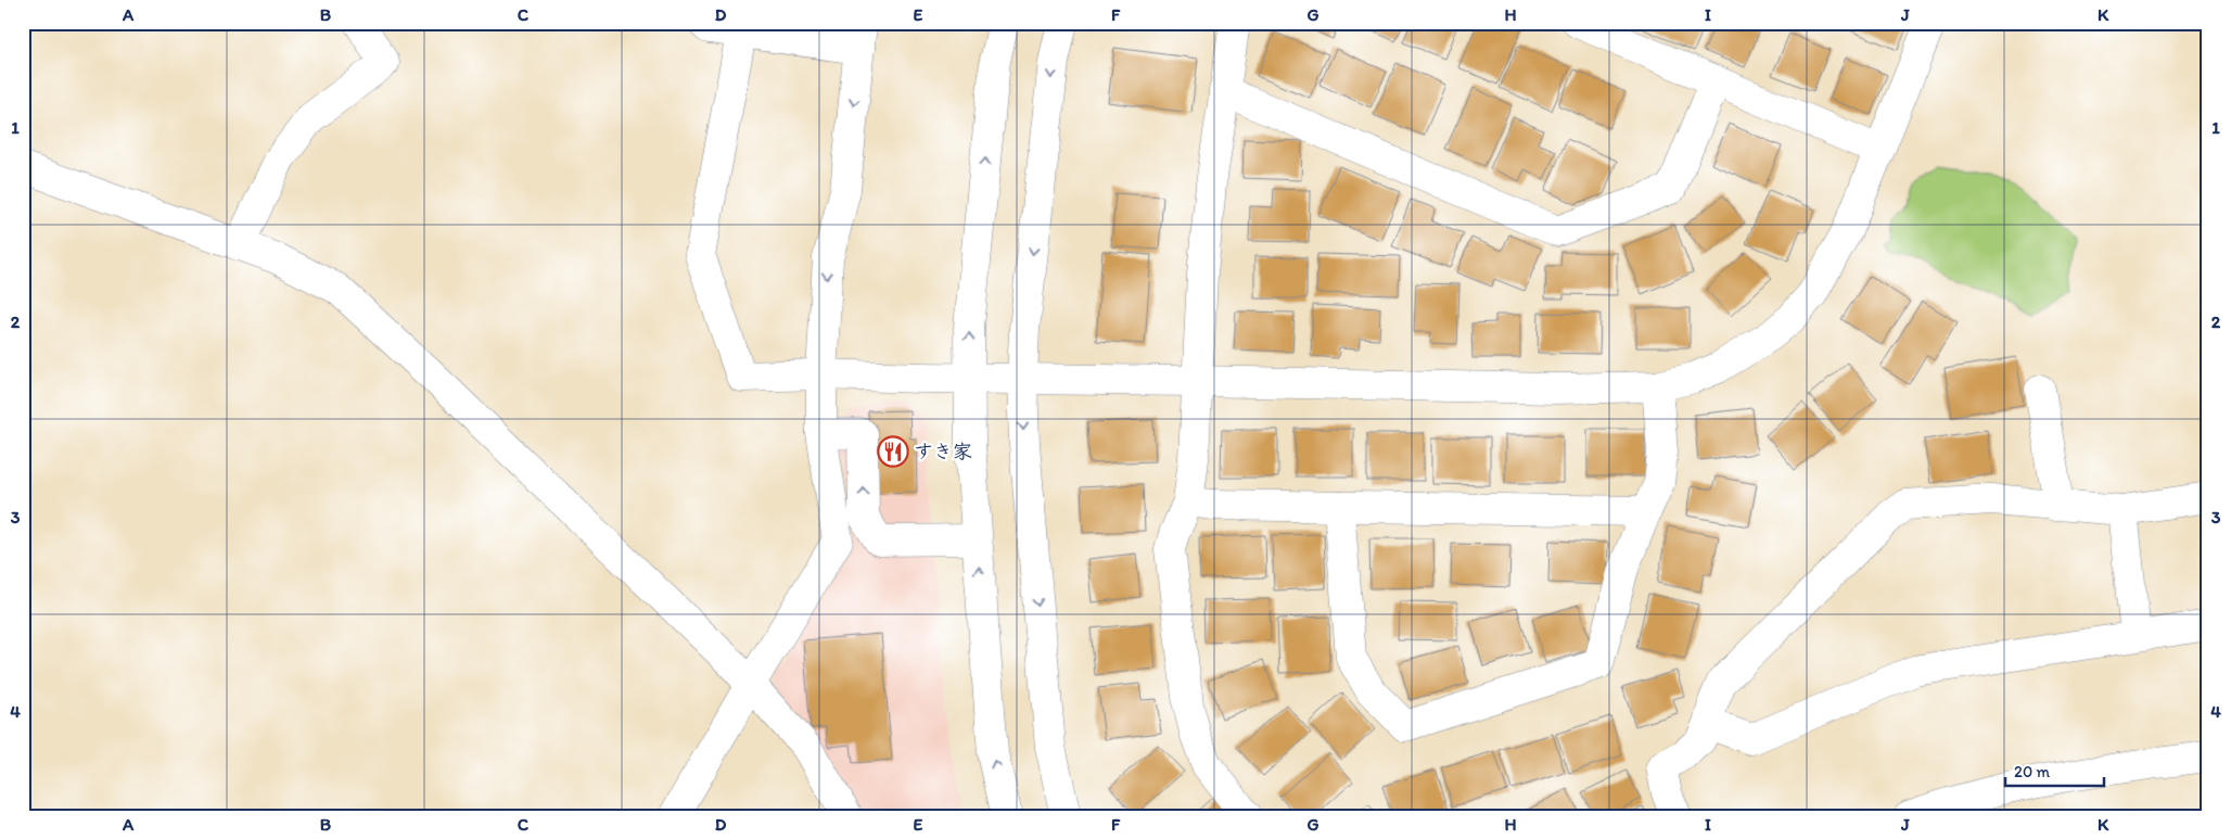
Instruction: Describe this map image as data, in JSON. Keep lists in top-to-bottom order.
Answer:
{
  "places": {
    "restaurant": ["すき家"]
  },
  "scale_bar": "20 m",
  "grid": {
    "columns": [
      "A",
      "B",
      "C",
      "D",
      "E",
      "F",
      "G",
      "H",
      "I",
      "J",
      "K"
    ],
    "rows": [
      "1",
      "2",
      "3",
      "4"
    ]
  }
}
